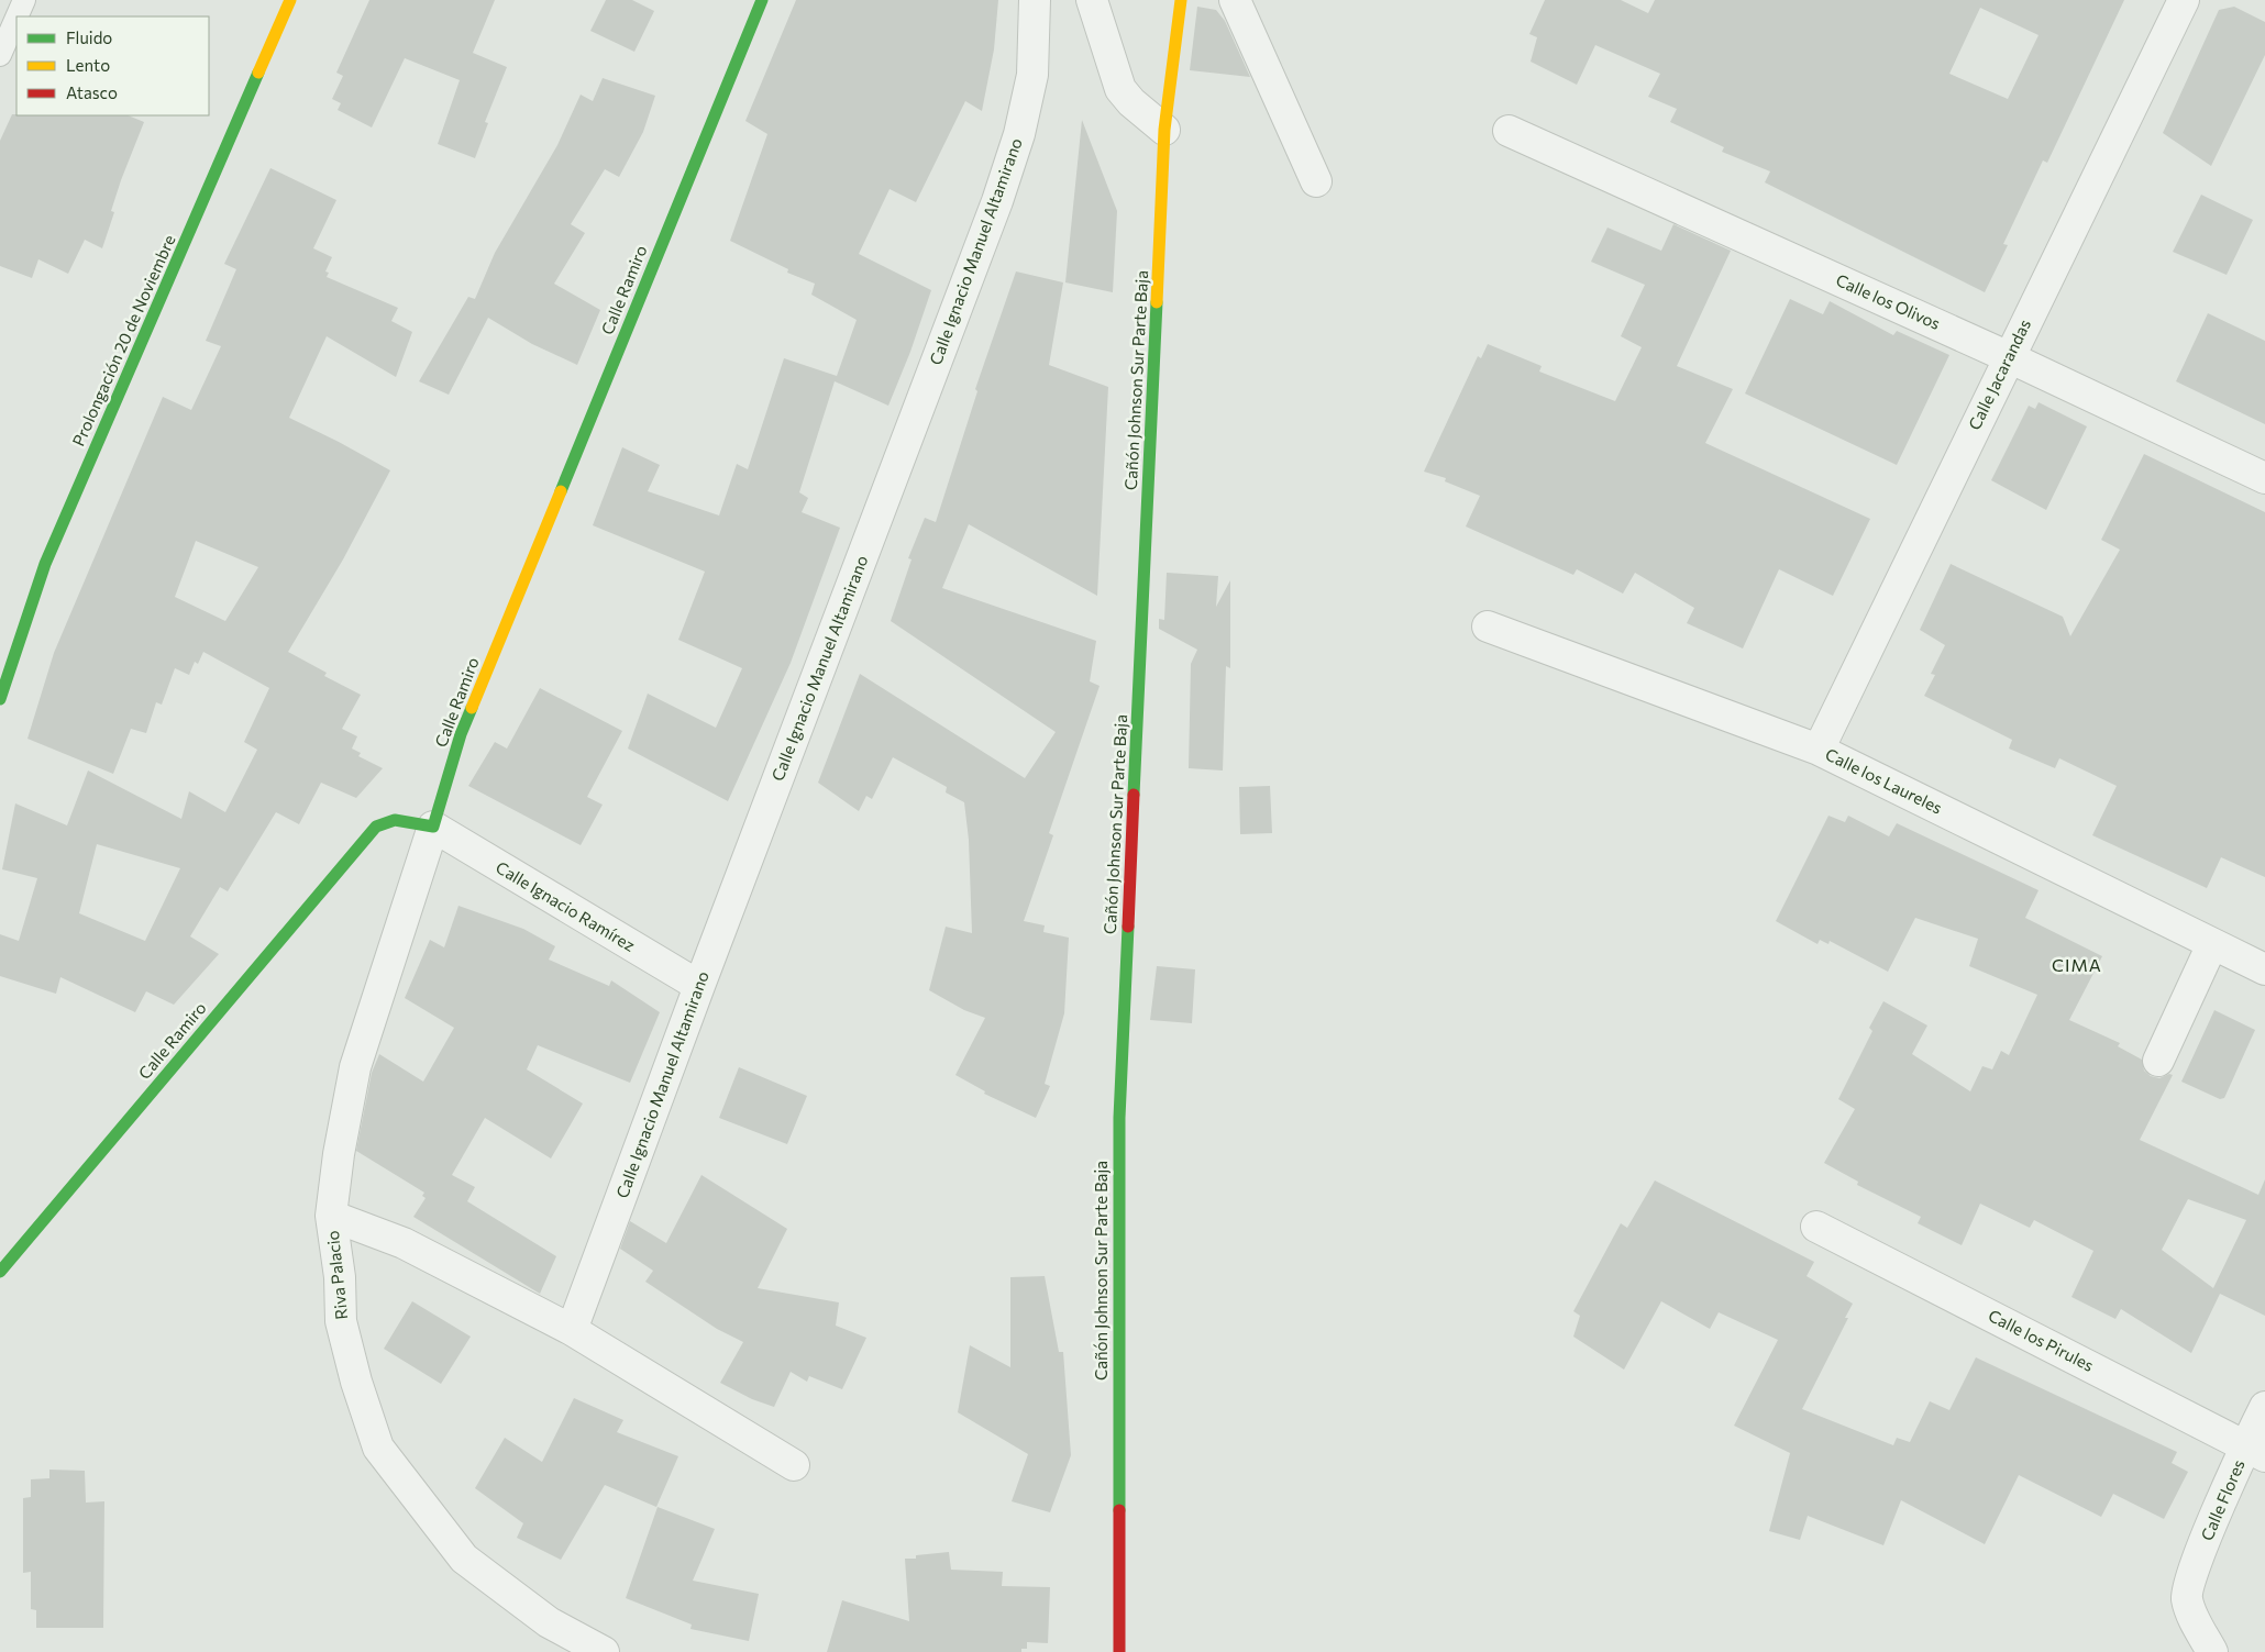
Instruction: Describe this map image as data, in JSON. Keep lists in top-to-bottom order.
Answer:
{
  "streets": {
    "street": [
      "Calle Ignacio Manuel Altamirano",
      "Calle Ramiro",
      "Calle los Olivos",
      "Prolongación 20 de Noviembre",
      "Calle Jacarandas",
      "Cañón Johnson Sur Parte Baja",
      "Calle los Laureles",
      "Calle Ignacio Ramírez",
      "Riva Palacio",
      "Calle los Pirules",
      "Calle Flores"
    ]
  },
  "crossings": [
    ["Calle Ignacio Manuel Altamirano", "Calle Ignacio Ramírez"],
    ["Calle Ignacio Manuel Altamirano", "Riva Palacio"],
    ["Calle Ramiro", "Calle Ignacio Ramírez"],
    ["Calle los Olivos", "Calle Jacarandas"],
    ["Calle Jacarandas", "Calle los Laureles"],
    ["Calle los Pirules", "Calle Flores"]
  ],
  "districts": ["CIMA"],
  "legend": ["Fluido", "Lento", "Atasco"]
}
